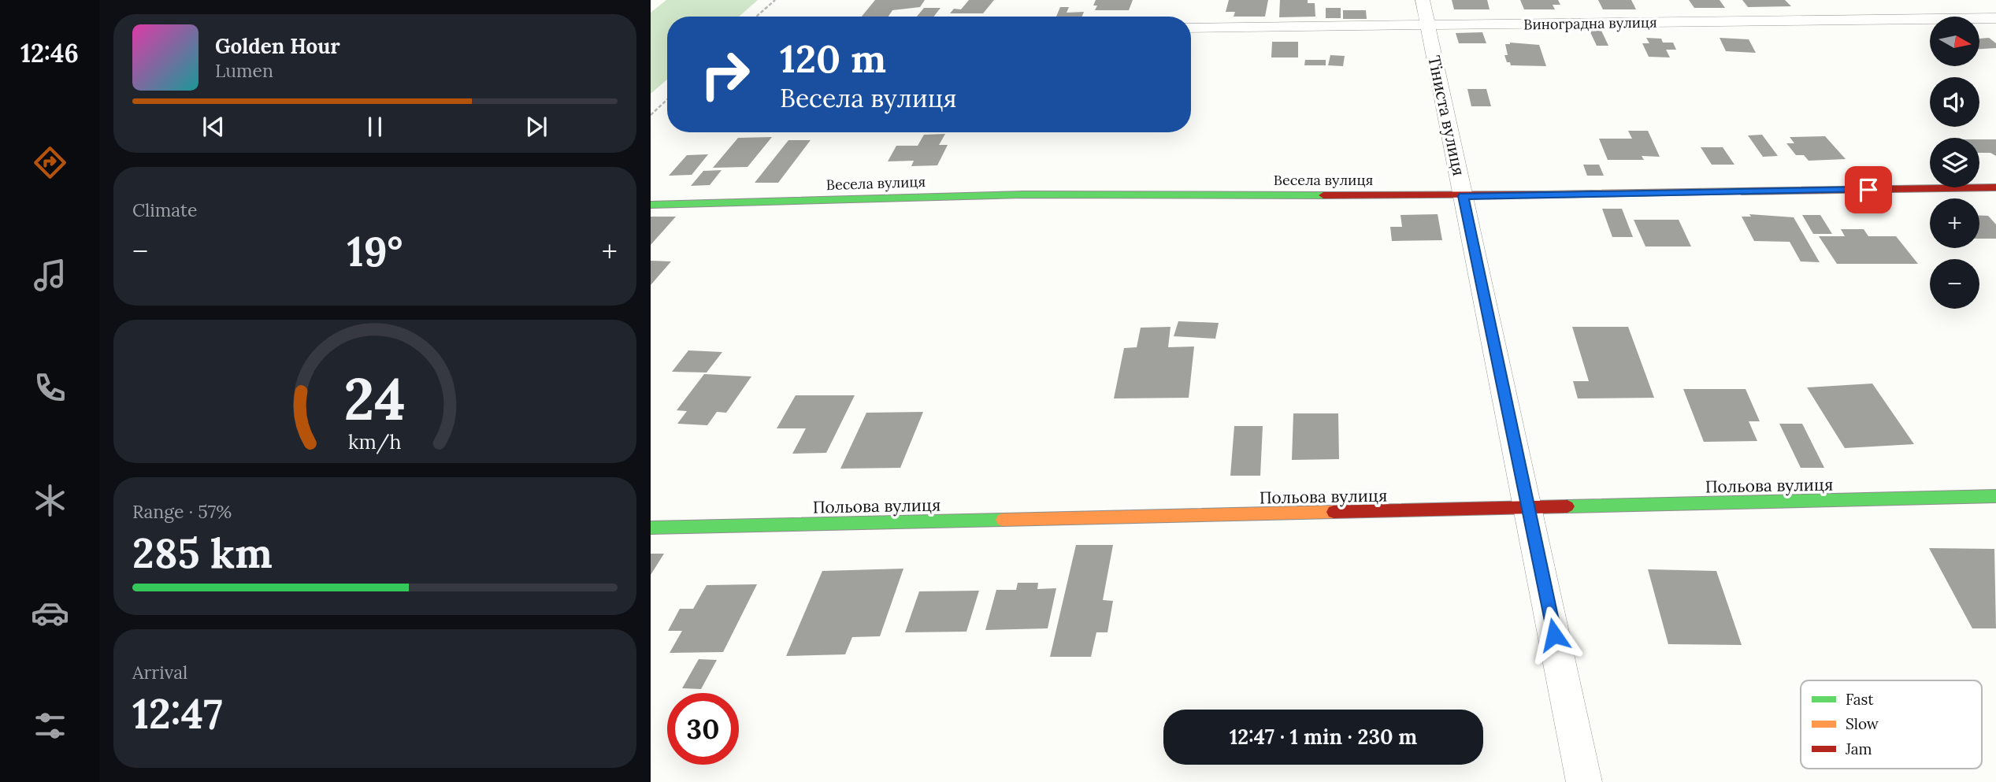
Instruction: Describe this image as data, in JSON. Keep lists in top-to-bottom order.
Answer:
{
  "streets": {
    "street": [
      "Виноградна вулиця",
      "Тіниста вулиця",
      "Весела вулиця",
      "Польова вулиця"
    ]
  },
  "crossings": [
    ["Виноградна вулиця", "Тіниста вулиця"],
    ["Тіниста вулиця", "Весела вулиця"],
    ["Тіниста вулиця", "Польова вулиця"]
  ],
  "legend": ["Fast", "Slow", "Jam"],
  "north": "right",
  "page": {
    "tabs": "12:46",
    "map_buttons": ["+", "−"],
    "turn": ["120 m", "Весела вулиця"],
    "song": ["Golden Hour", "Lumen"],
    "tile": [
      "Climate",
      ["Range · 57%", "285 km"],
      ["Arrival", "12:47"]
    ],
    "heat": ["−", "19°", "+"],
    "limit": "30",
    "trip": "12:47 · 1 min · 230 m",
    "gauge": ["24", "km/h"]
  }
}
